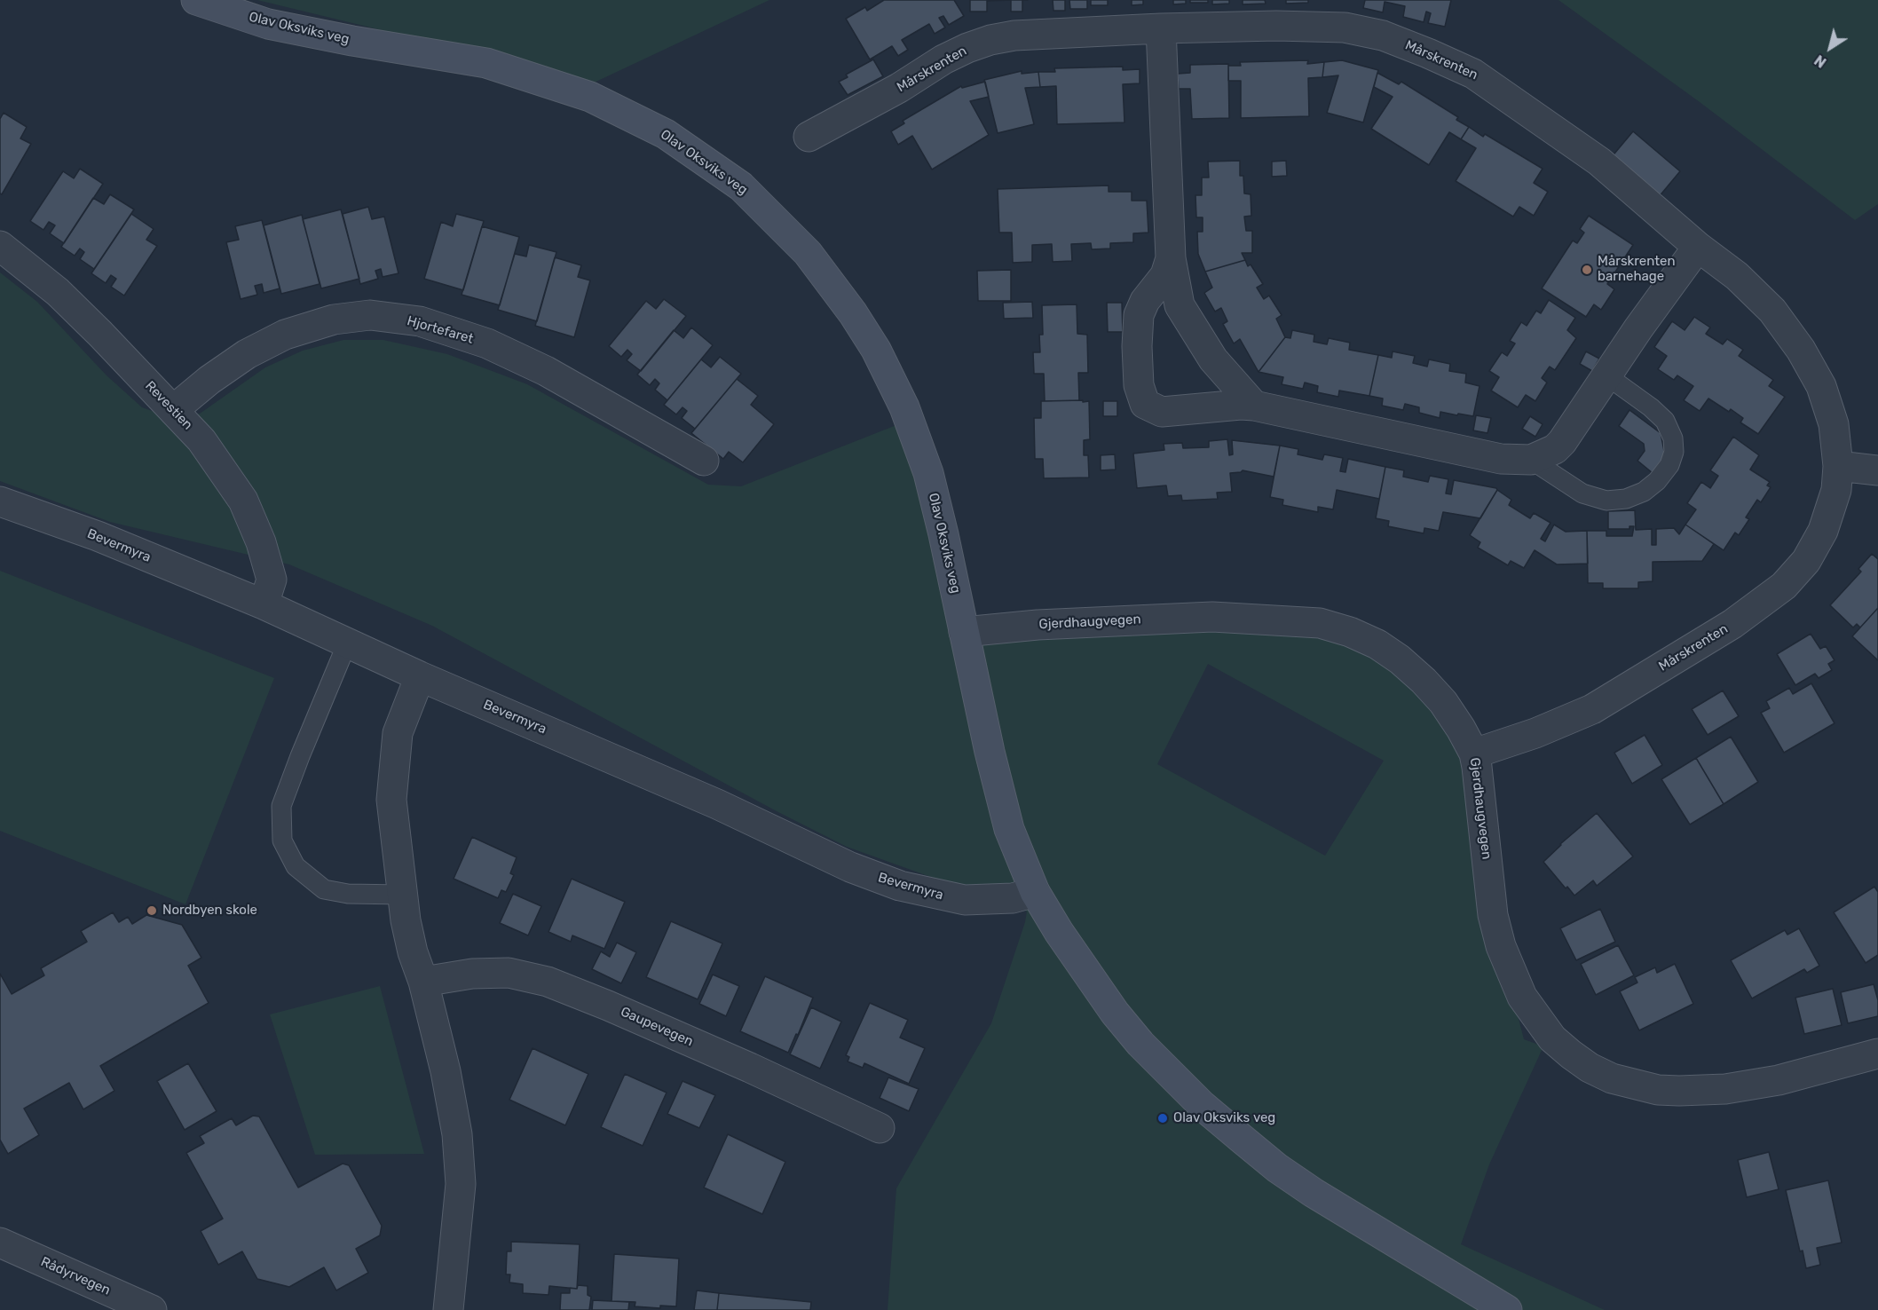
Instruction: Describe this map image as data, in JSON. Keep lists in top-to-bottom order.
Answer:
{
  "streets": {
    "street": [
      "Olav Oksviks veg",
      "Mårskrenten",
      "Hjortefaret",
      "Revestien",
      "Bevermyra",
      "Gjerdhaugvegen",
      "Gaupevegen",
      "Rådyrvegen"
    ]
  },
  "crossings": [
    ["Olav Oksviks veg", "Bevermyra"],
    ["Olav Oksviks veg", "Gjerdhaugvegen"],
    ["Mårskrenten", "Gjerdhaugvegen"],
    ["Hjortefaret", "Revestien"],
    ["Revestien", "Bevermyra"]
  ],
  "places": ["Mårskrenten barnehage", "Nordbyen skole", "Olav Oksviks veg"],
  "north": "bottom left"
}
